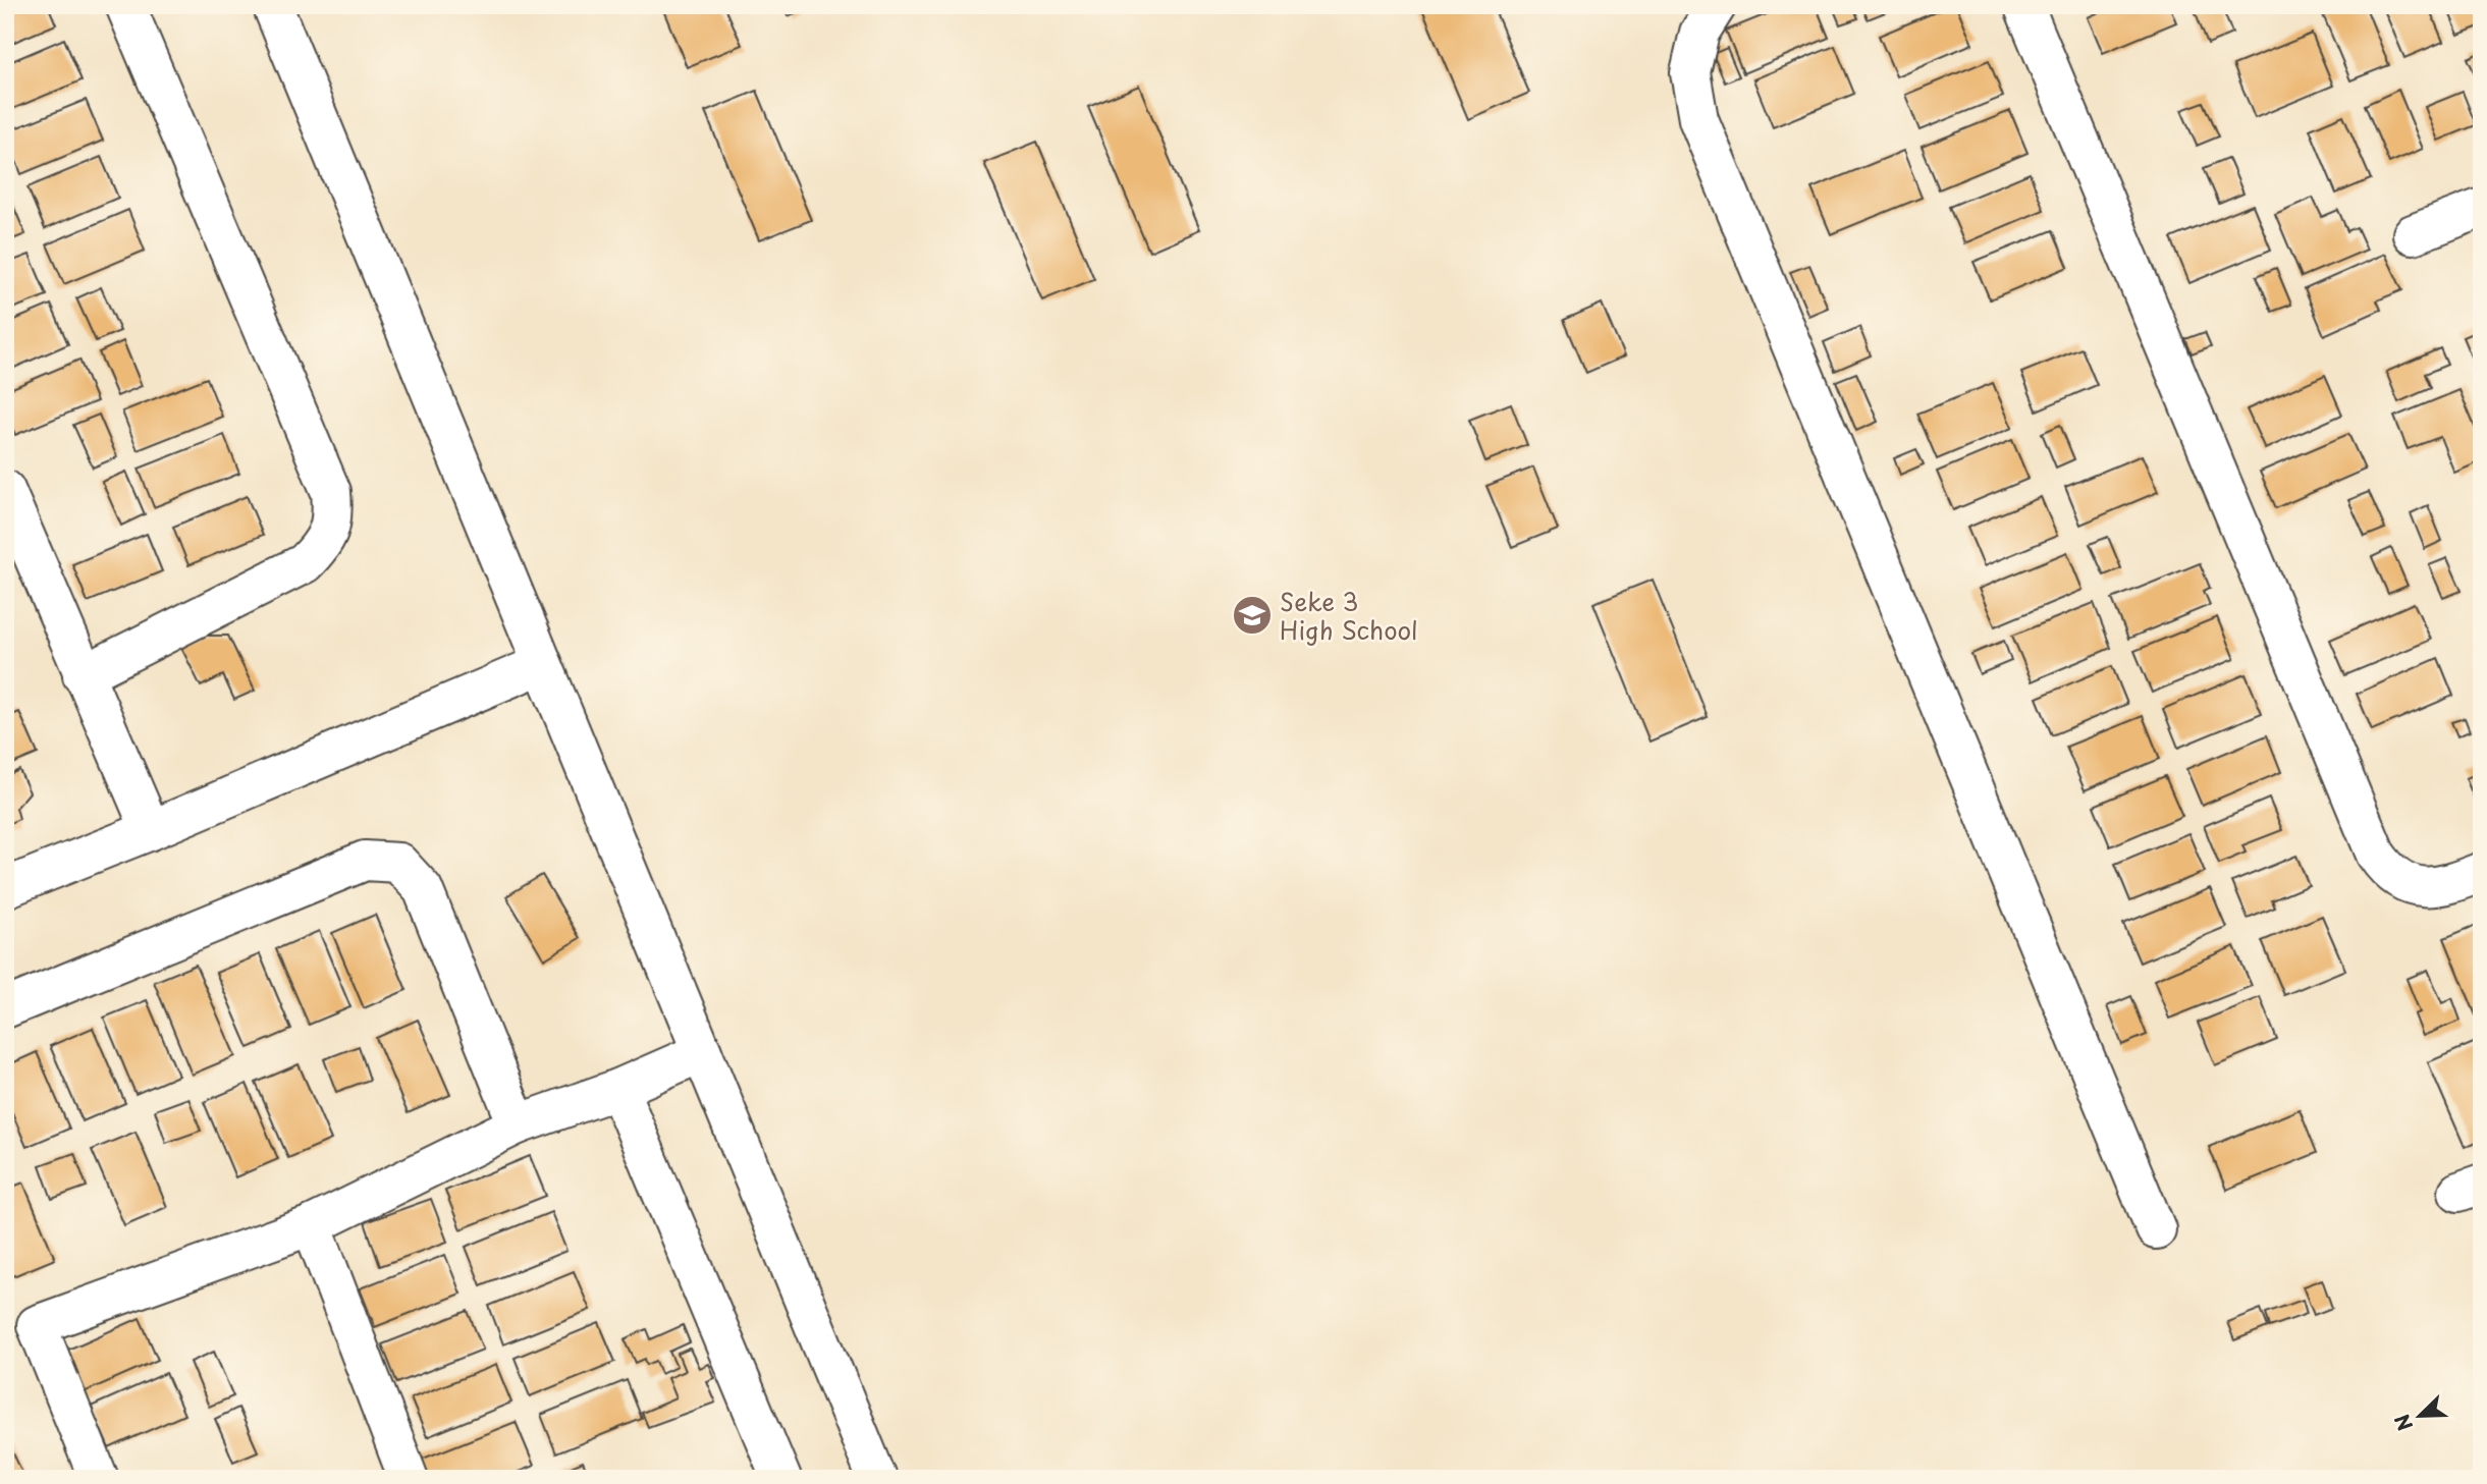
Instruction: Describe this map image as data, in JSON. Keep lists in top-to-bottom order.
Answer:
{
  "places": {
    "school or university": ["Seke 3 High School"]
  },
  "north": "bottom left"
}
